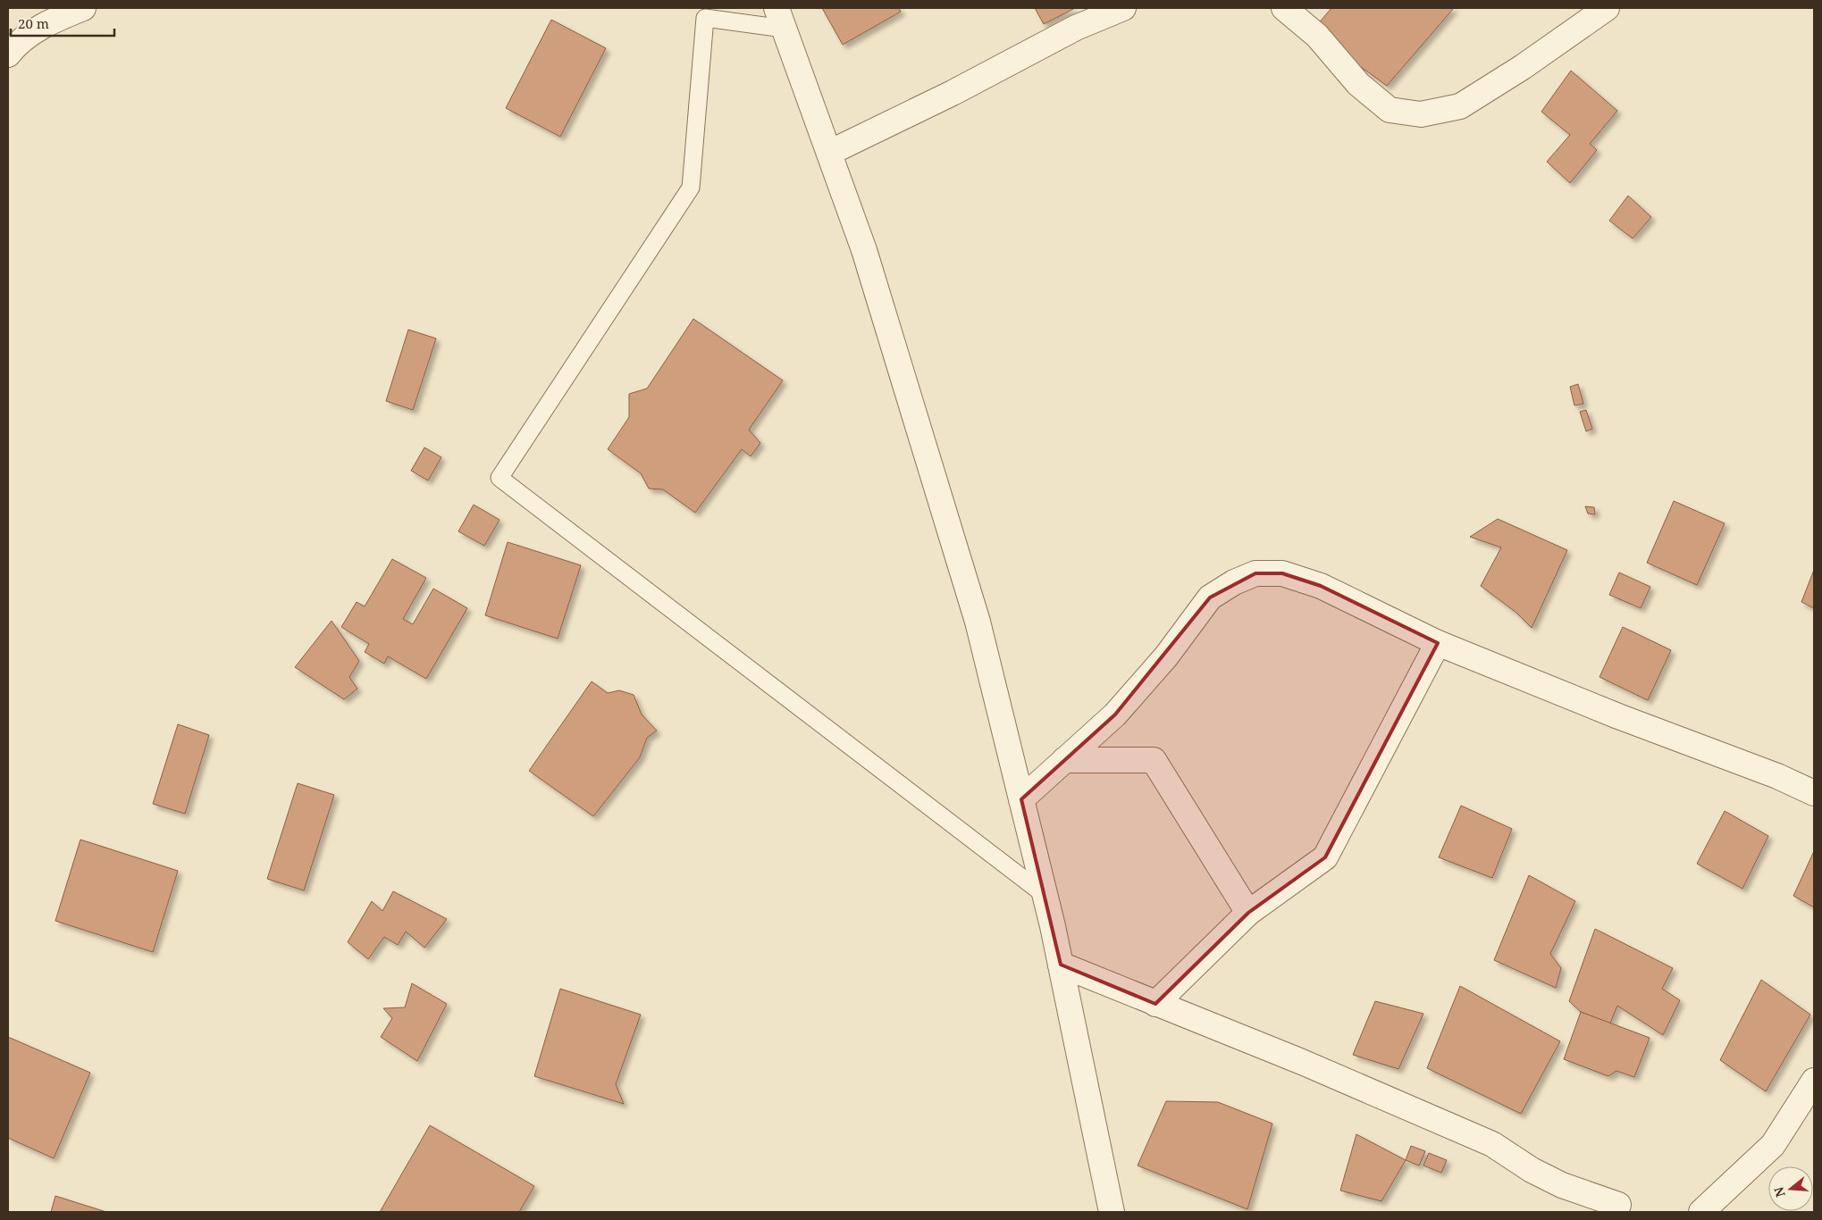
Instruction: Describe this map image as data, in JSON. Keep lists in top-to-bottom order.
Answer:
{
  "scale_bar": "20 m",
  "north": "left"
}
